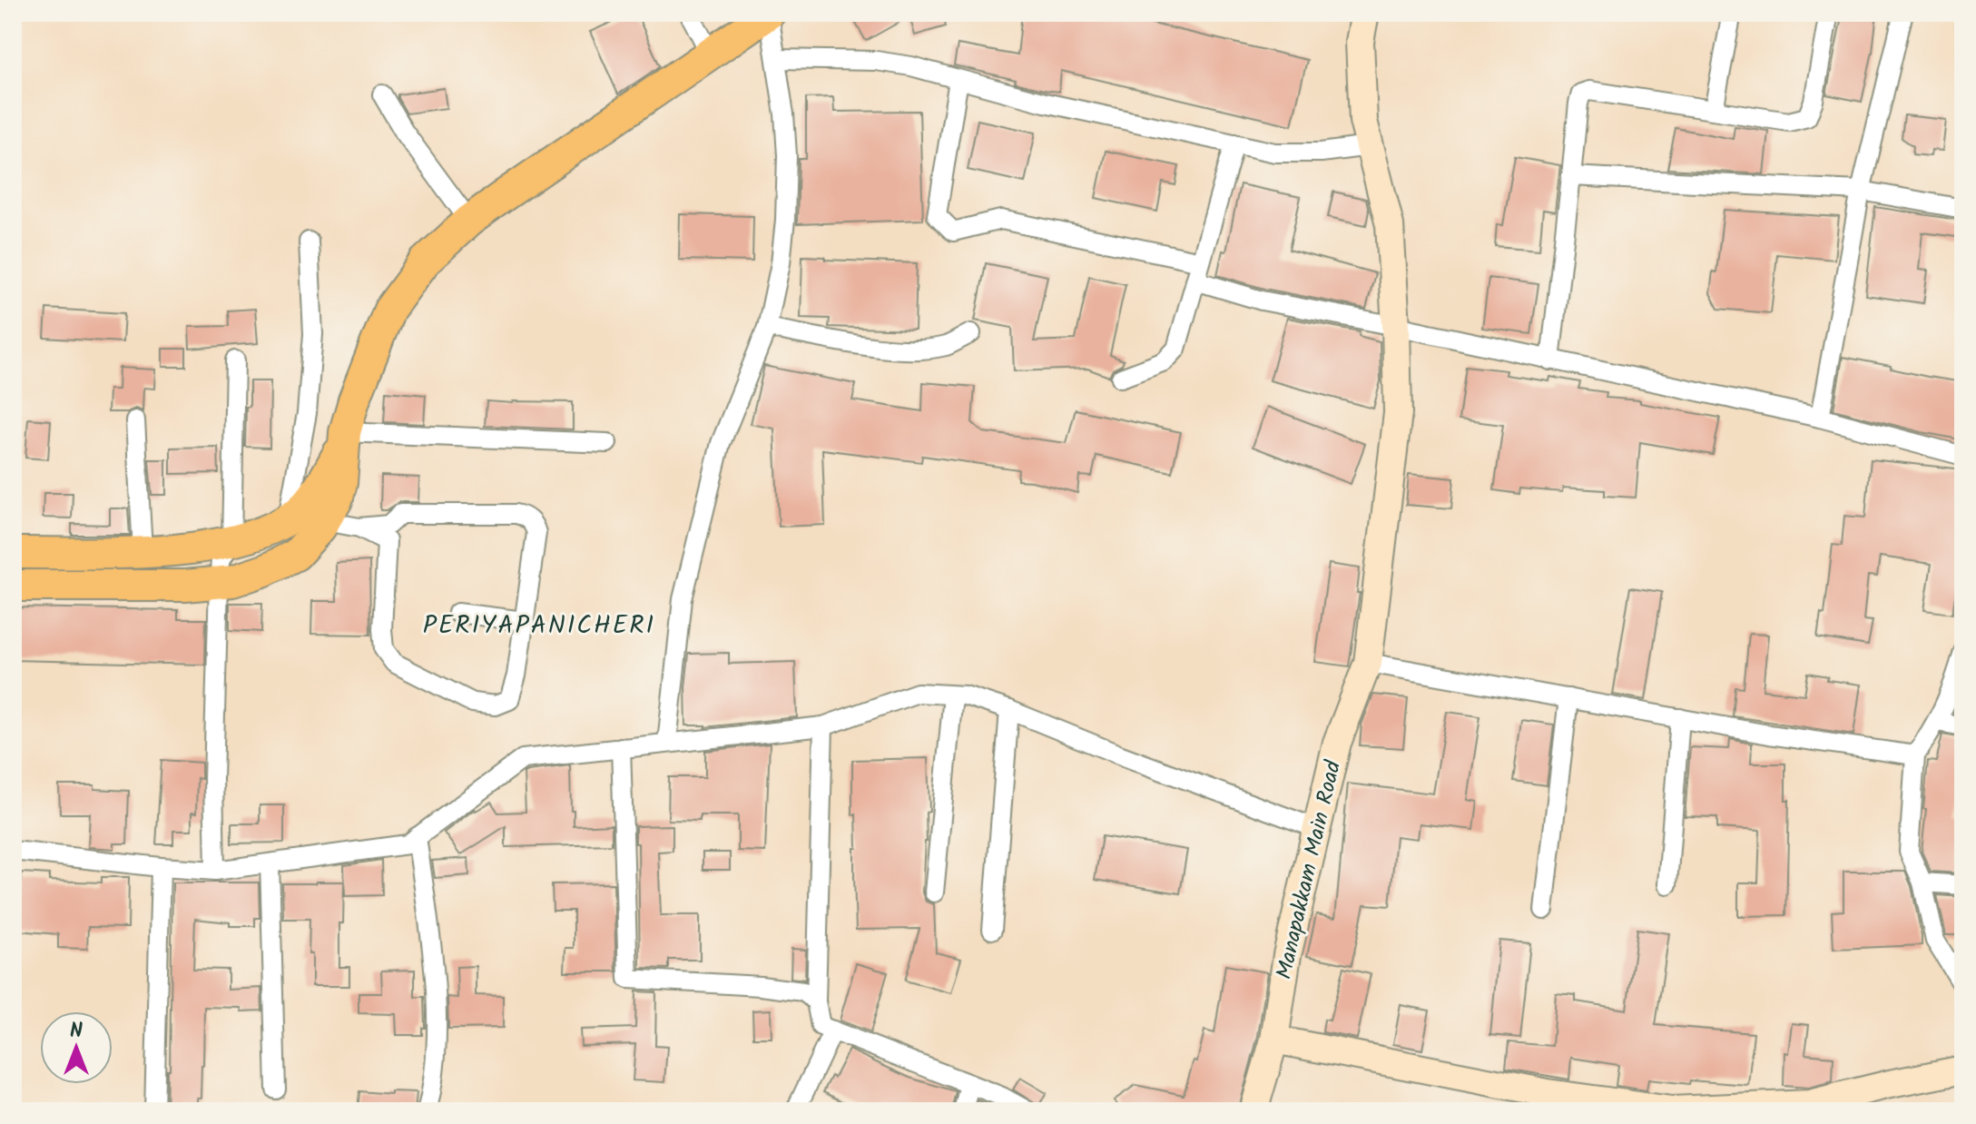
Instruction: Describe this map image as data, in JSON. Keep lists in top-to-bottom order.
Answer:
{
  "streets": {
    "main road": ["Manapakkam Main Road"]
  },
  "districts": ["PERIYAPANICHERI"],
  "north": "top"
}
